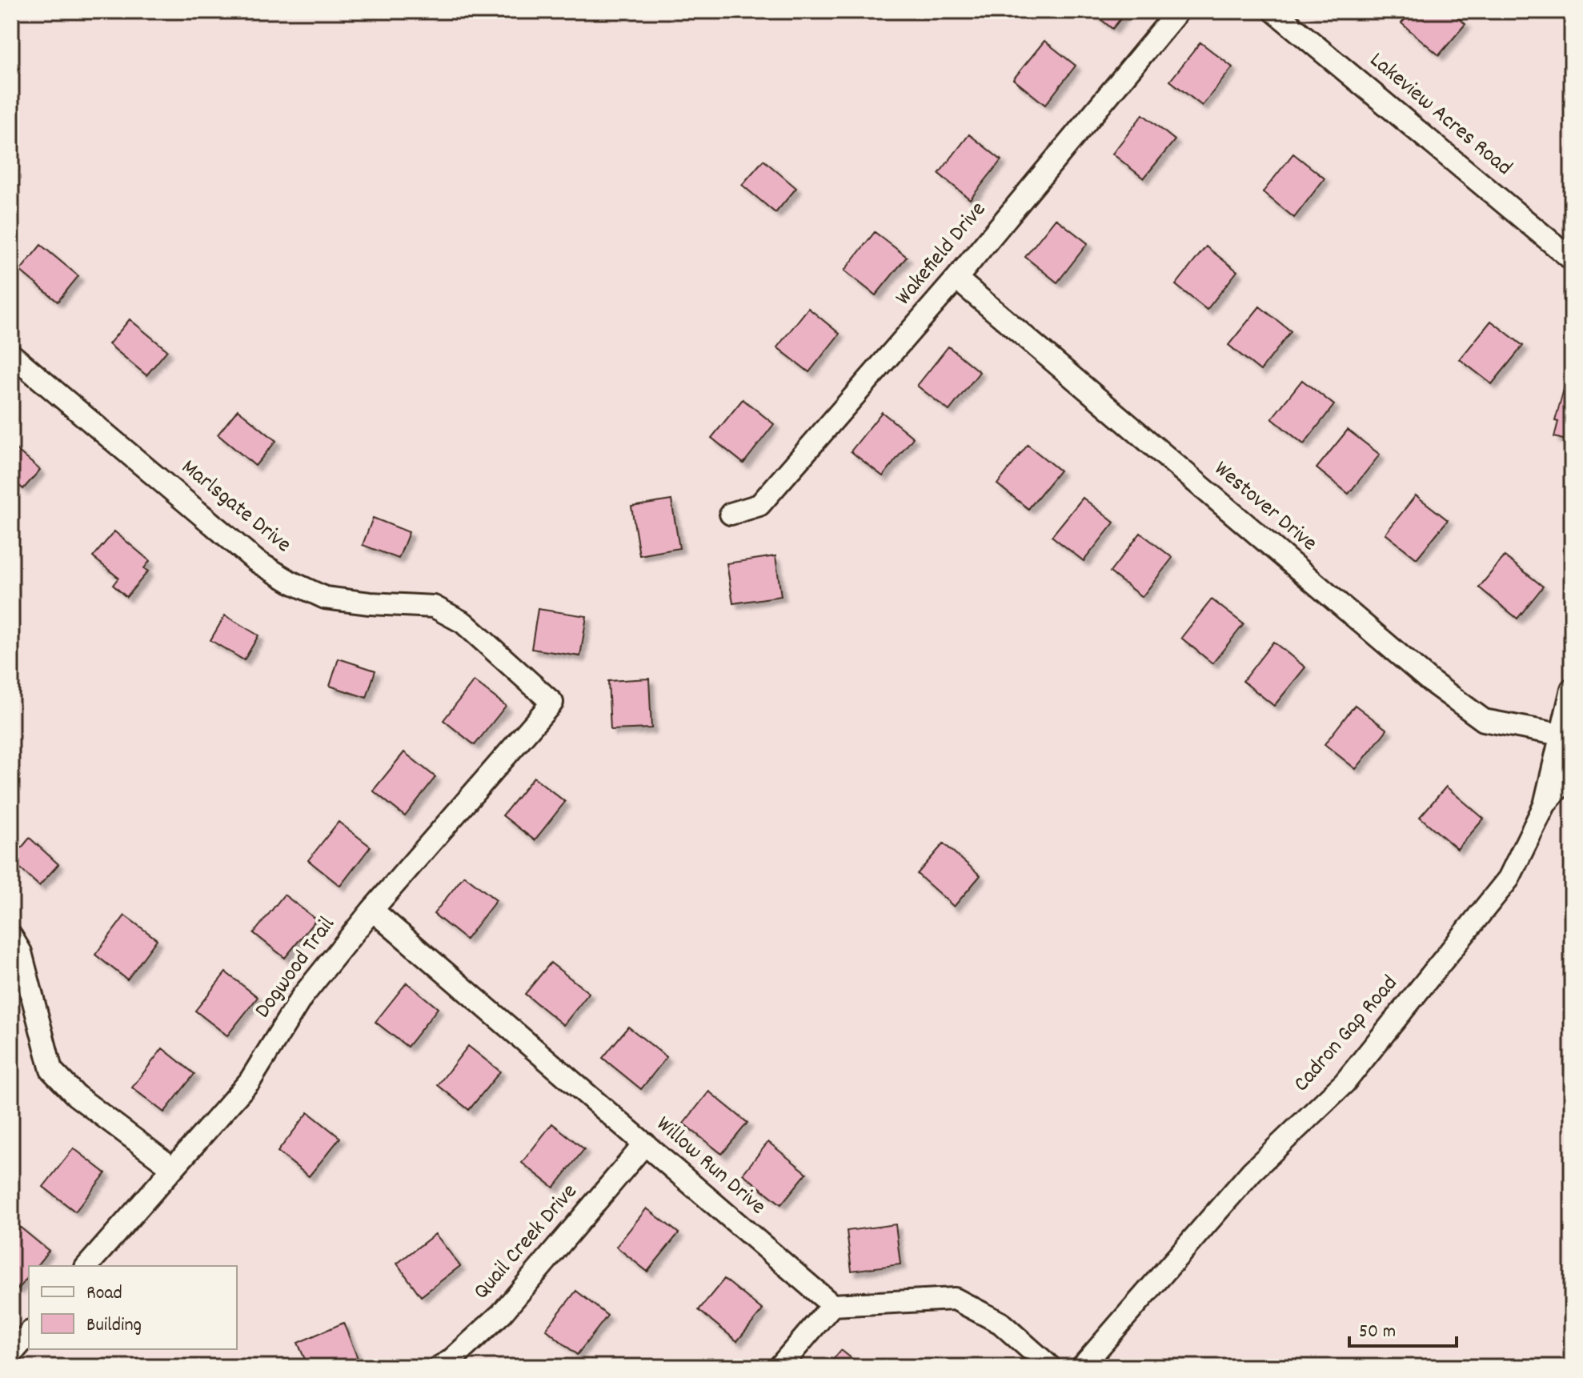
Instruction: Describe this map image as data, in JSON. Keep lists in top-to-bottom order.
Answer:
{
  "streets": {
    "street": [
      "Lakeview Acres Road",
      "Wakefield Drive",
      "Marlsgate Drive",
      "Westover Drive",
      "Dogwood Trail",
      "Cadron Gap Road",
      "Willow Run Drive",
      "Quail Creek Drive"
    ]
  },
  "crossings": [
    ["Wakefield Drive", "Westover Drive"],
    ["Marlsgate Drive", "Dogwood Trail"],
    ["Westover Drive", "Cadron Gap Road"],
    ["Dogwood Trail", "Willow Run Drive"],
    ["Willow Run Drive", "Quail Creek Drive"]
  ],
  "legend": ["Road", "Building"],
  "scale_bar": "50 m"
}
